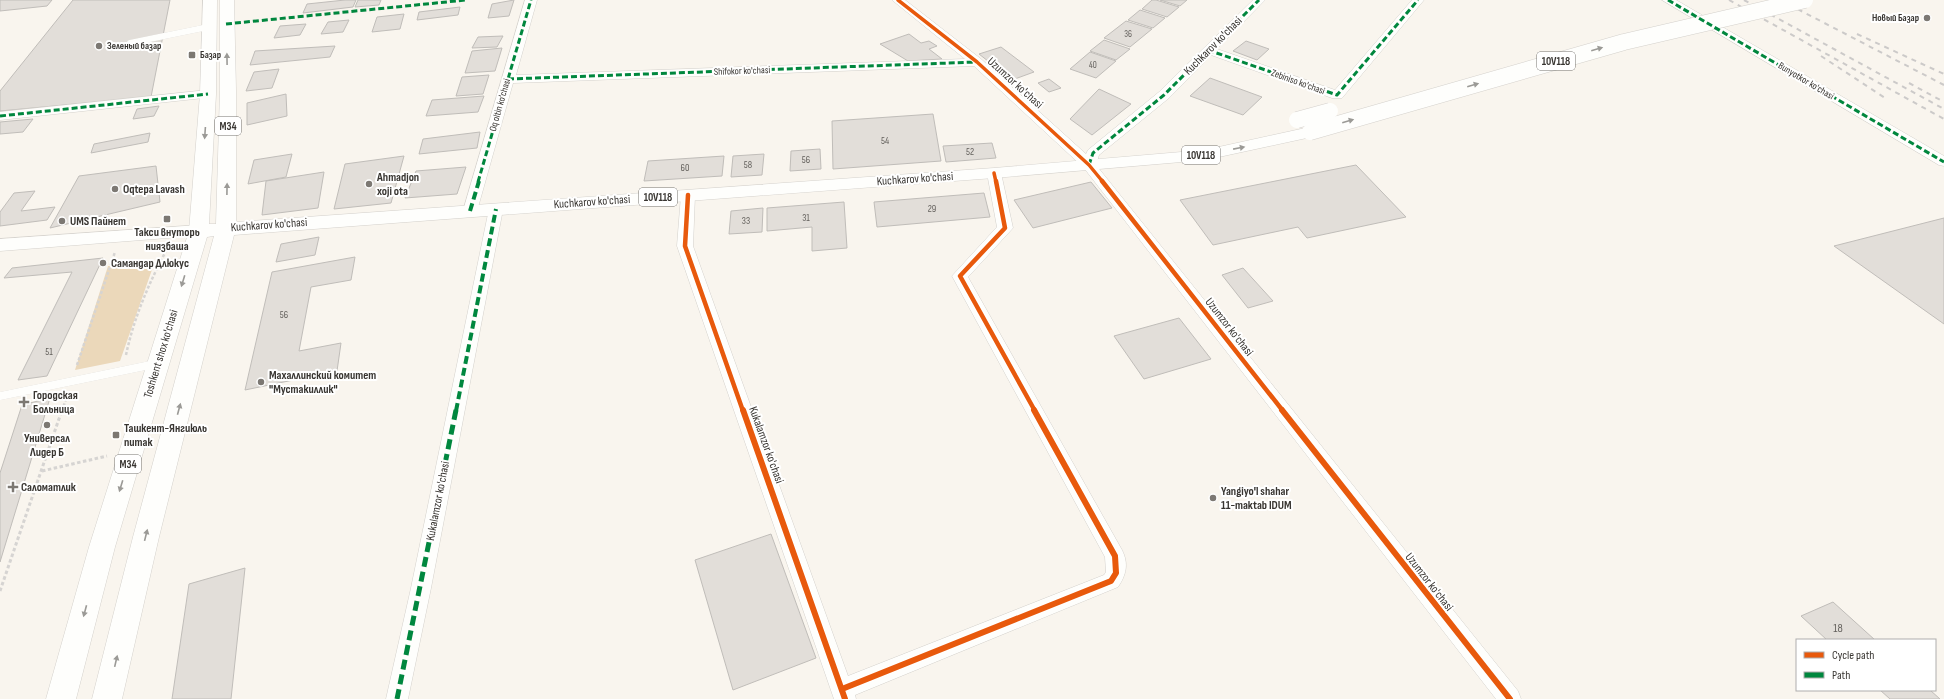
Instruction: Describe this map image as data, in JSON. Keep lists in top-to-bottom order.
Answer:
{
  "streets": {
    "main road": [
      "Kuchkarov ko'chasi",
      "10V118",
      "M34",
      "Toshkent shox ko'chasi"
    ],
    "street": [
      "Shifokor ko'chasi",
      "Bunyotkor ko'chasi",
      "Zebiniso ko'chasi",
      "Uzumzor ko'chasi",
      "Oq oltin ko'chasi",
      "Kukalamzor ko'chasi"
    ]
  },
  "crossings": [
    ["Kuchkarov ko'chasi", "10V118"],
    ["Kuchkarov ko'chasi", "Zebiniso ko'chasi"],
    ["Kuchkarov ko'chasi", "Uzumzor ko'chasi"],
    ["Kuchkarov ko'chasi", "Oq oltin ko'chasi"],
    ["Kuchkarov ko'chasi", "M34"],
    ["Kuchkarov ko'chasi", "Toshkent shox ko'chasi"],
    ["Kuchkarov ko'chasi", "Kukalamzor ko'chasi"],
    ["10V118", "Uzumzor ko'chasi"],
    ["Shifokor ko'chasi", "Uzumzor ko'chasi"],
    ["Shifokor ko'chasi", "Oq oltin ko'chasi"]
  ],
  "places": {
    "other": [
      "Новый Базар",
      "Зеленый базар",
      "Ahmadjon xoji ota",
      "Oqtepa Lavash",
      "UMS Пайнет",
      "Самандар Длюкус",
      "Махаллинский комитет \"Мустакиллик\"",
      "Универсал Лидер Б",
      "Yangiyo'l shahar 11-maktab IDUM"
    ],
    "transit": ["Базар", "Такси внуторь ниязбаша", "Ташкент-Янгиюль питак"],
    "health": ["Городская Больница", "Саломатлик"]
  },
  "house_numbers": [
    "36",
    "40",
    "54",
    "52",
    "56",
    "58",
    "60",
    "29",
    "31",
    "33",
    "56",
    "51",
    "18"
  ],
  "legend": ["Cycle path", "Path"]
}
